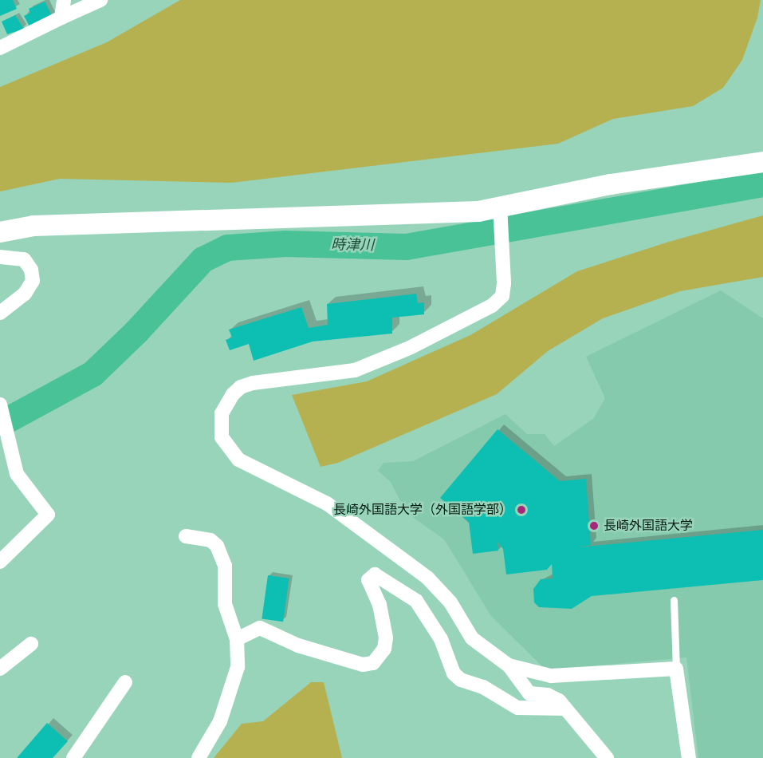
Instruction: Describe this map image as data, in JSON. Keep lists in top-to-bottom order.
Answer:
{
  "water": ["時津川"],
  "places": ["長崎外国語大学（外国語学部）", "長崎外国語大学"]
}
